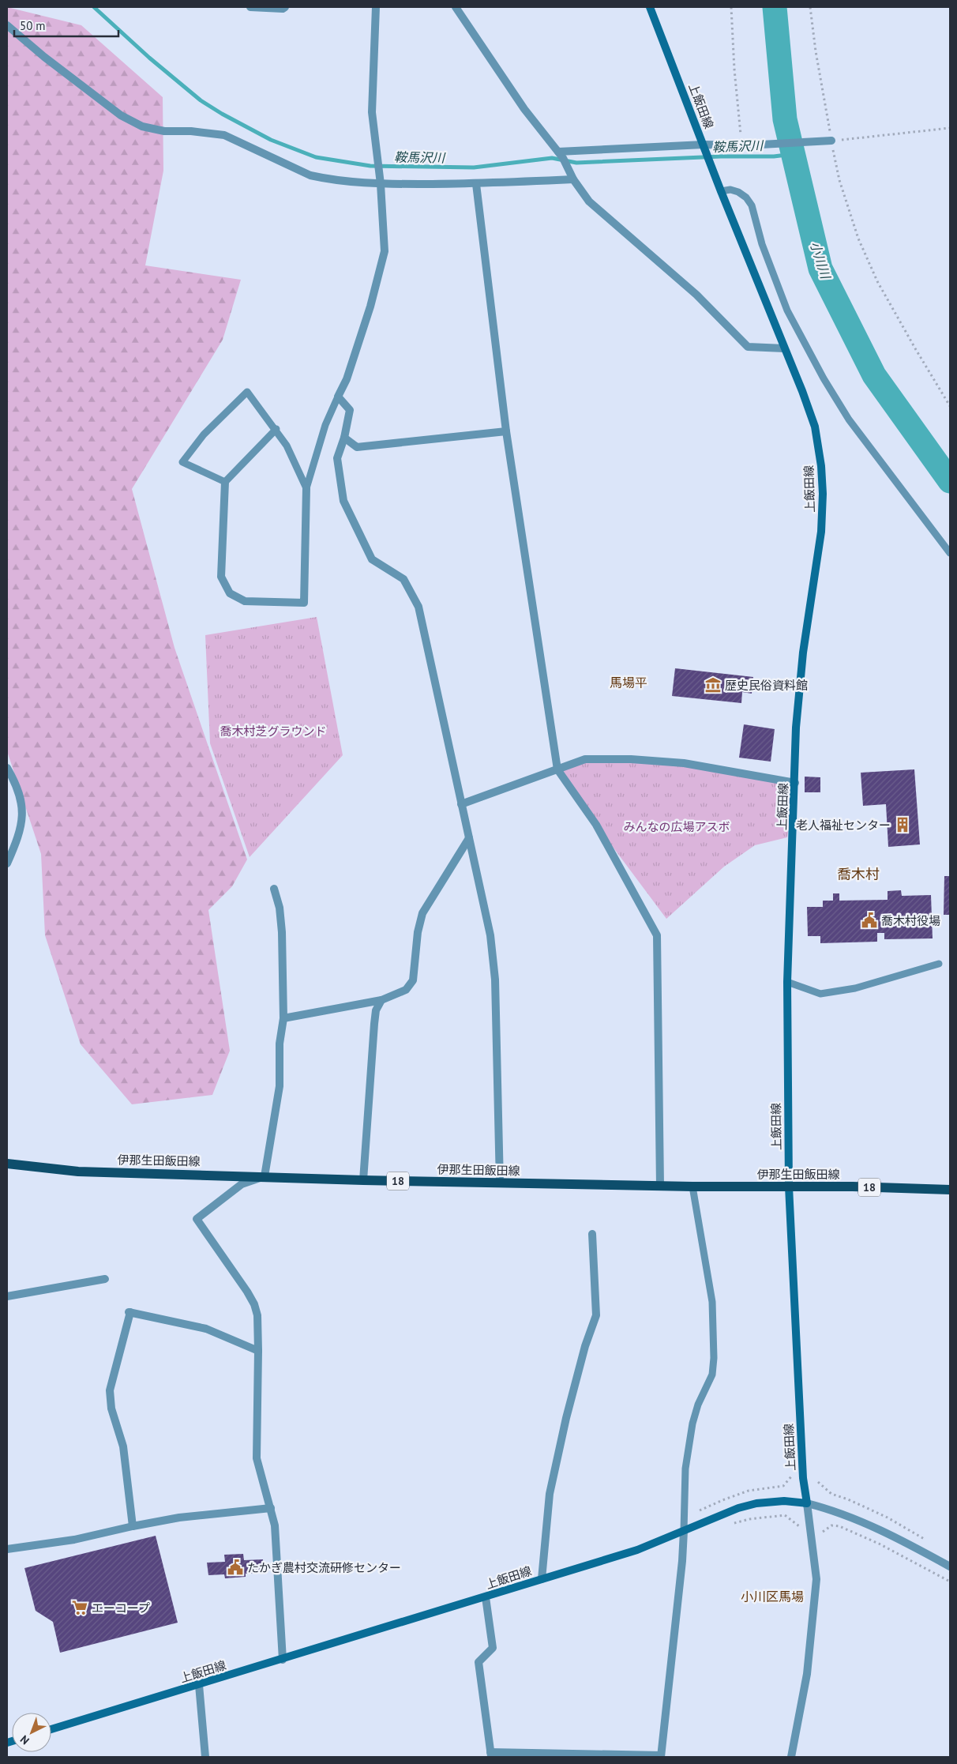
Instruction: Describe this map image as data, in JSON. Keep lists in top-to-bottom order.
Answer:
{
  "streets": {
    "main road": ["上飯田線", "伊那生田飯田線", "18"]
  },
  "crossings": [
    ["上飯田線", "伊那生田飯田線"]
  ],
  "districts": ["馬場平", "喬木村", "小川区馬場"],
  "water": ["鞍馬沢川", "小川川"],
  "parks": ["喬木村芝グラウンド", "みんなの広場アスボ"],
  "places": {
    "museum": ["歴史民俗資料館"],
    "building": ["老人福祉センター"],
    "public building": ["喬木村役場", "たかぎ農村交流研修センター"],
    "supermarket": ["エーコープ"]
  },
  "scale_bar": "50 m",
  "north": "bottom left"
}
